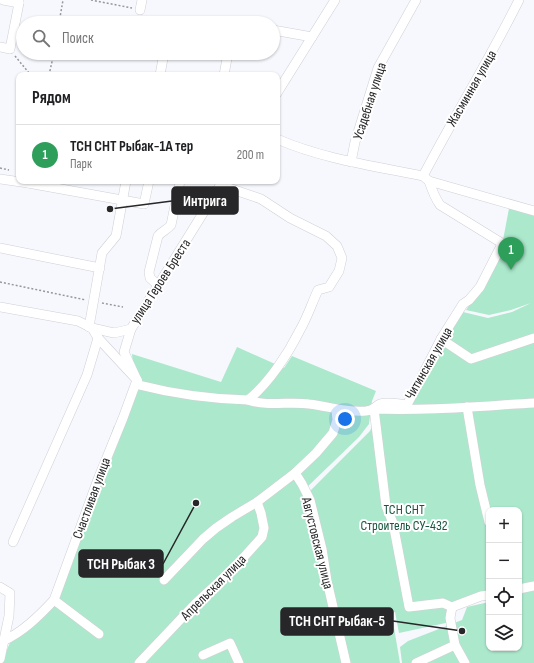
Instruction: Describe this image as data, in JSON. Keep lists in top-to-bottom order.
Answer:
{
  "streets": {
    "street": [
      "Жасминная улица",
      "Усадебная улица",
      "улица Героев Бреста",
      "Читинская улица",
      "Счастливая улица",
      "Августовская улица",
      "Апрельская улица"
    ]
  },
  "crossings": [
    ["Жасминная улица", "Читинская улица"],
    ["Читинская улица", "Счастливая улица"]
  ],
  "parks": ["ТСН СНТ Строитель СУ-432"],
  "places": ["Интрига", "ТСН Рыбак 3", "ТСН СНТ Рыбак-5"],
  "page": {
    "search": "Поиск",
    "heading": "Рядом",
    "list": [
      {
        "mark": "1",
        "name": "ТСН СНТ Рыбак-1А тер",
        "note": "Парк",
        "value": "200 m"
      }
    ],
    "pins": "1",
    "map_buttons": ["+", "−"]
  }
}
